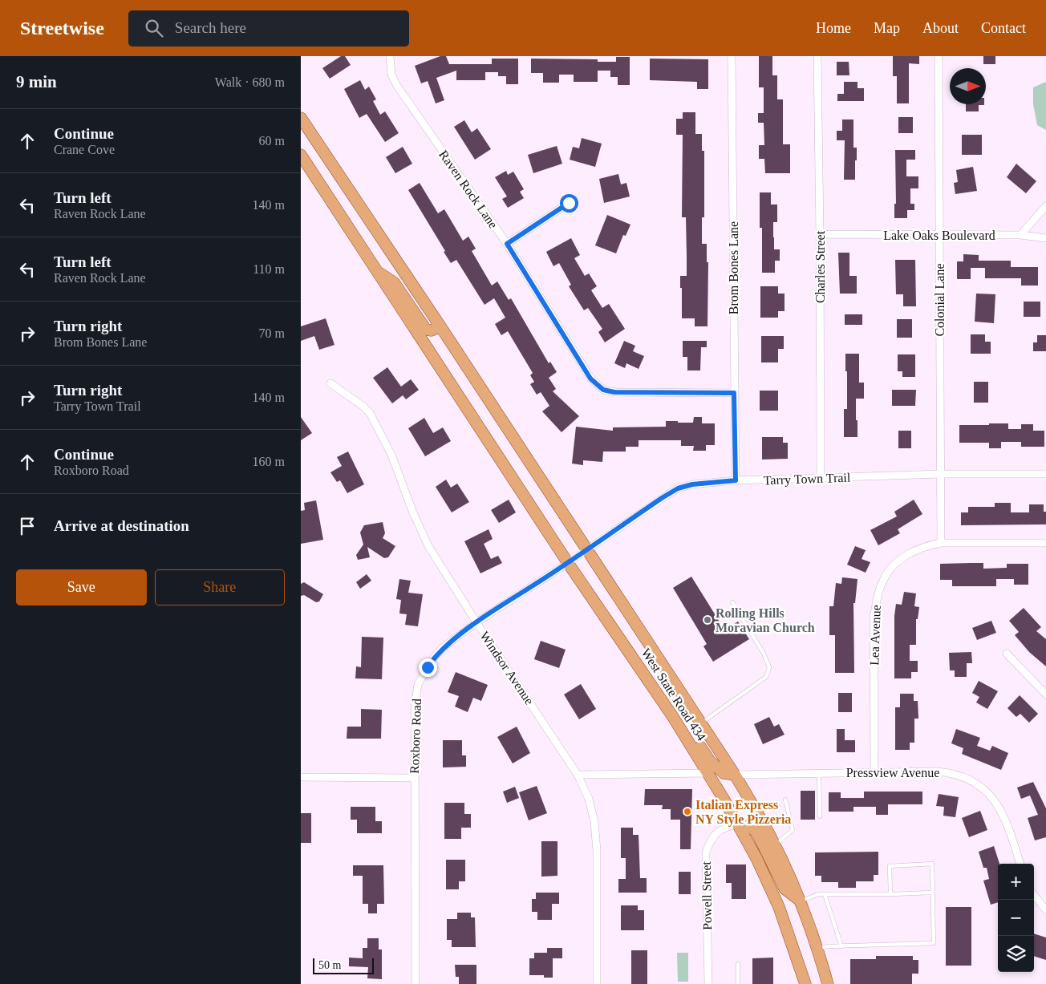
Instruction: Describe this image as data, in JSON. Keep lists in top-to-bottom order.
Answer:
{
  "streets": {
    "main road": ["West State Road 434"],
    "street": [
      "Raven Rock Lane",
      "Lake Oaks Boulevard",
      "Charles Street",
      "Brom Bones Lane",
      "Colonial Lane",
      "Tarry Town Trail",
      "Lea Avenue",
      "Windsor Avenue",
      "Roxboro Road",
      "Pressview Avenue",
      "Powell Street"
    ]
  },
  "crossings": [
    ["Raven Rock Lane", "Brom Bones Lane"],
    ["Lake Oaks Boulevard", "Charles Street"],
    ["Lake Oaks Boulevard", "Colonial Lane"],
    ["Charles Street", "Tarry Town Trail"],
    ["Brom Bones Lane", "Tarry Town Trail"],
    ["Colonial Lane", "Tarry Town Trail"],
    ["Colonial Lane", "Lea Avenue"],
    ["Tarry Town Trail", "Roxboro Road"],
    ["Lea Avenue", "Pressview Avenue"],
    ["Windsor Avenue", "Roxboro Road"],
    ["West State Road 434", "Roxboro Road"],
    ["West State Road 434", "Powell Street"]
  ],
  "places": ["Rolling Hills Moravian Church", "Italian Express NY Style Pizzeria"],
  "scale_bar": "50 m",
  "north": "right",
  "page": {
    "header": "Streetwise",
    "search": "Search here",
    "nav": [
      "Home",
      "Map",
      "About",
      "Contact"
    ],
    "heading": ["9 min", "Walk · 680 m"],
    "list": [
      ["Continue", "Crane Cove", "60 m"],
      ["Turn left", "Raven Rock Lane", "140 m"],
      ["Turn left", "Raven Rock Lane", "110 m"],
      ["Turn right", "Brom Bones Lane", "70 m"],
      ["Turn right", "Tarry Town Trail", "140 m"],
      ["Continue", "Roxboro Road", "160 m"],
      "Arrive at destination"
    ],
    "buttons": ["Save", "Share"],
    "map_buttons": ["+", "−"],
    "scale": "50 m"
  }
}
